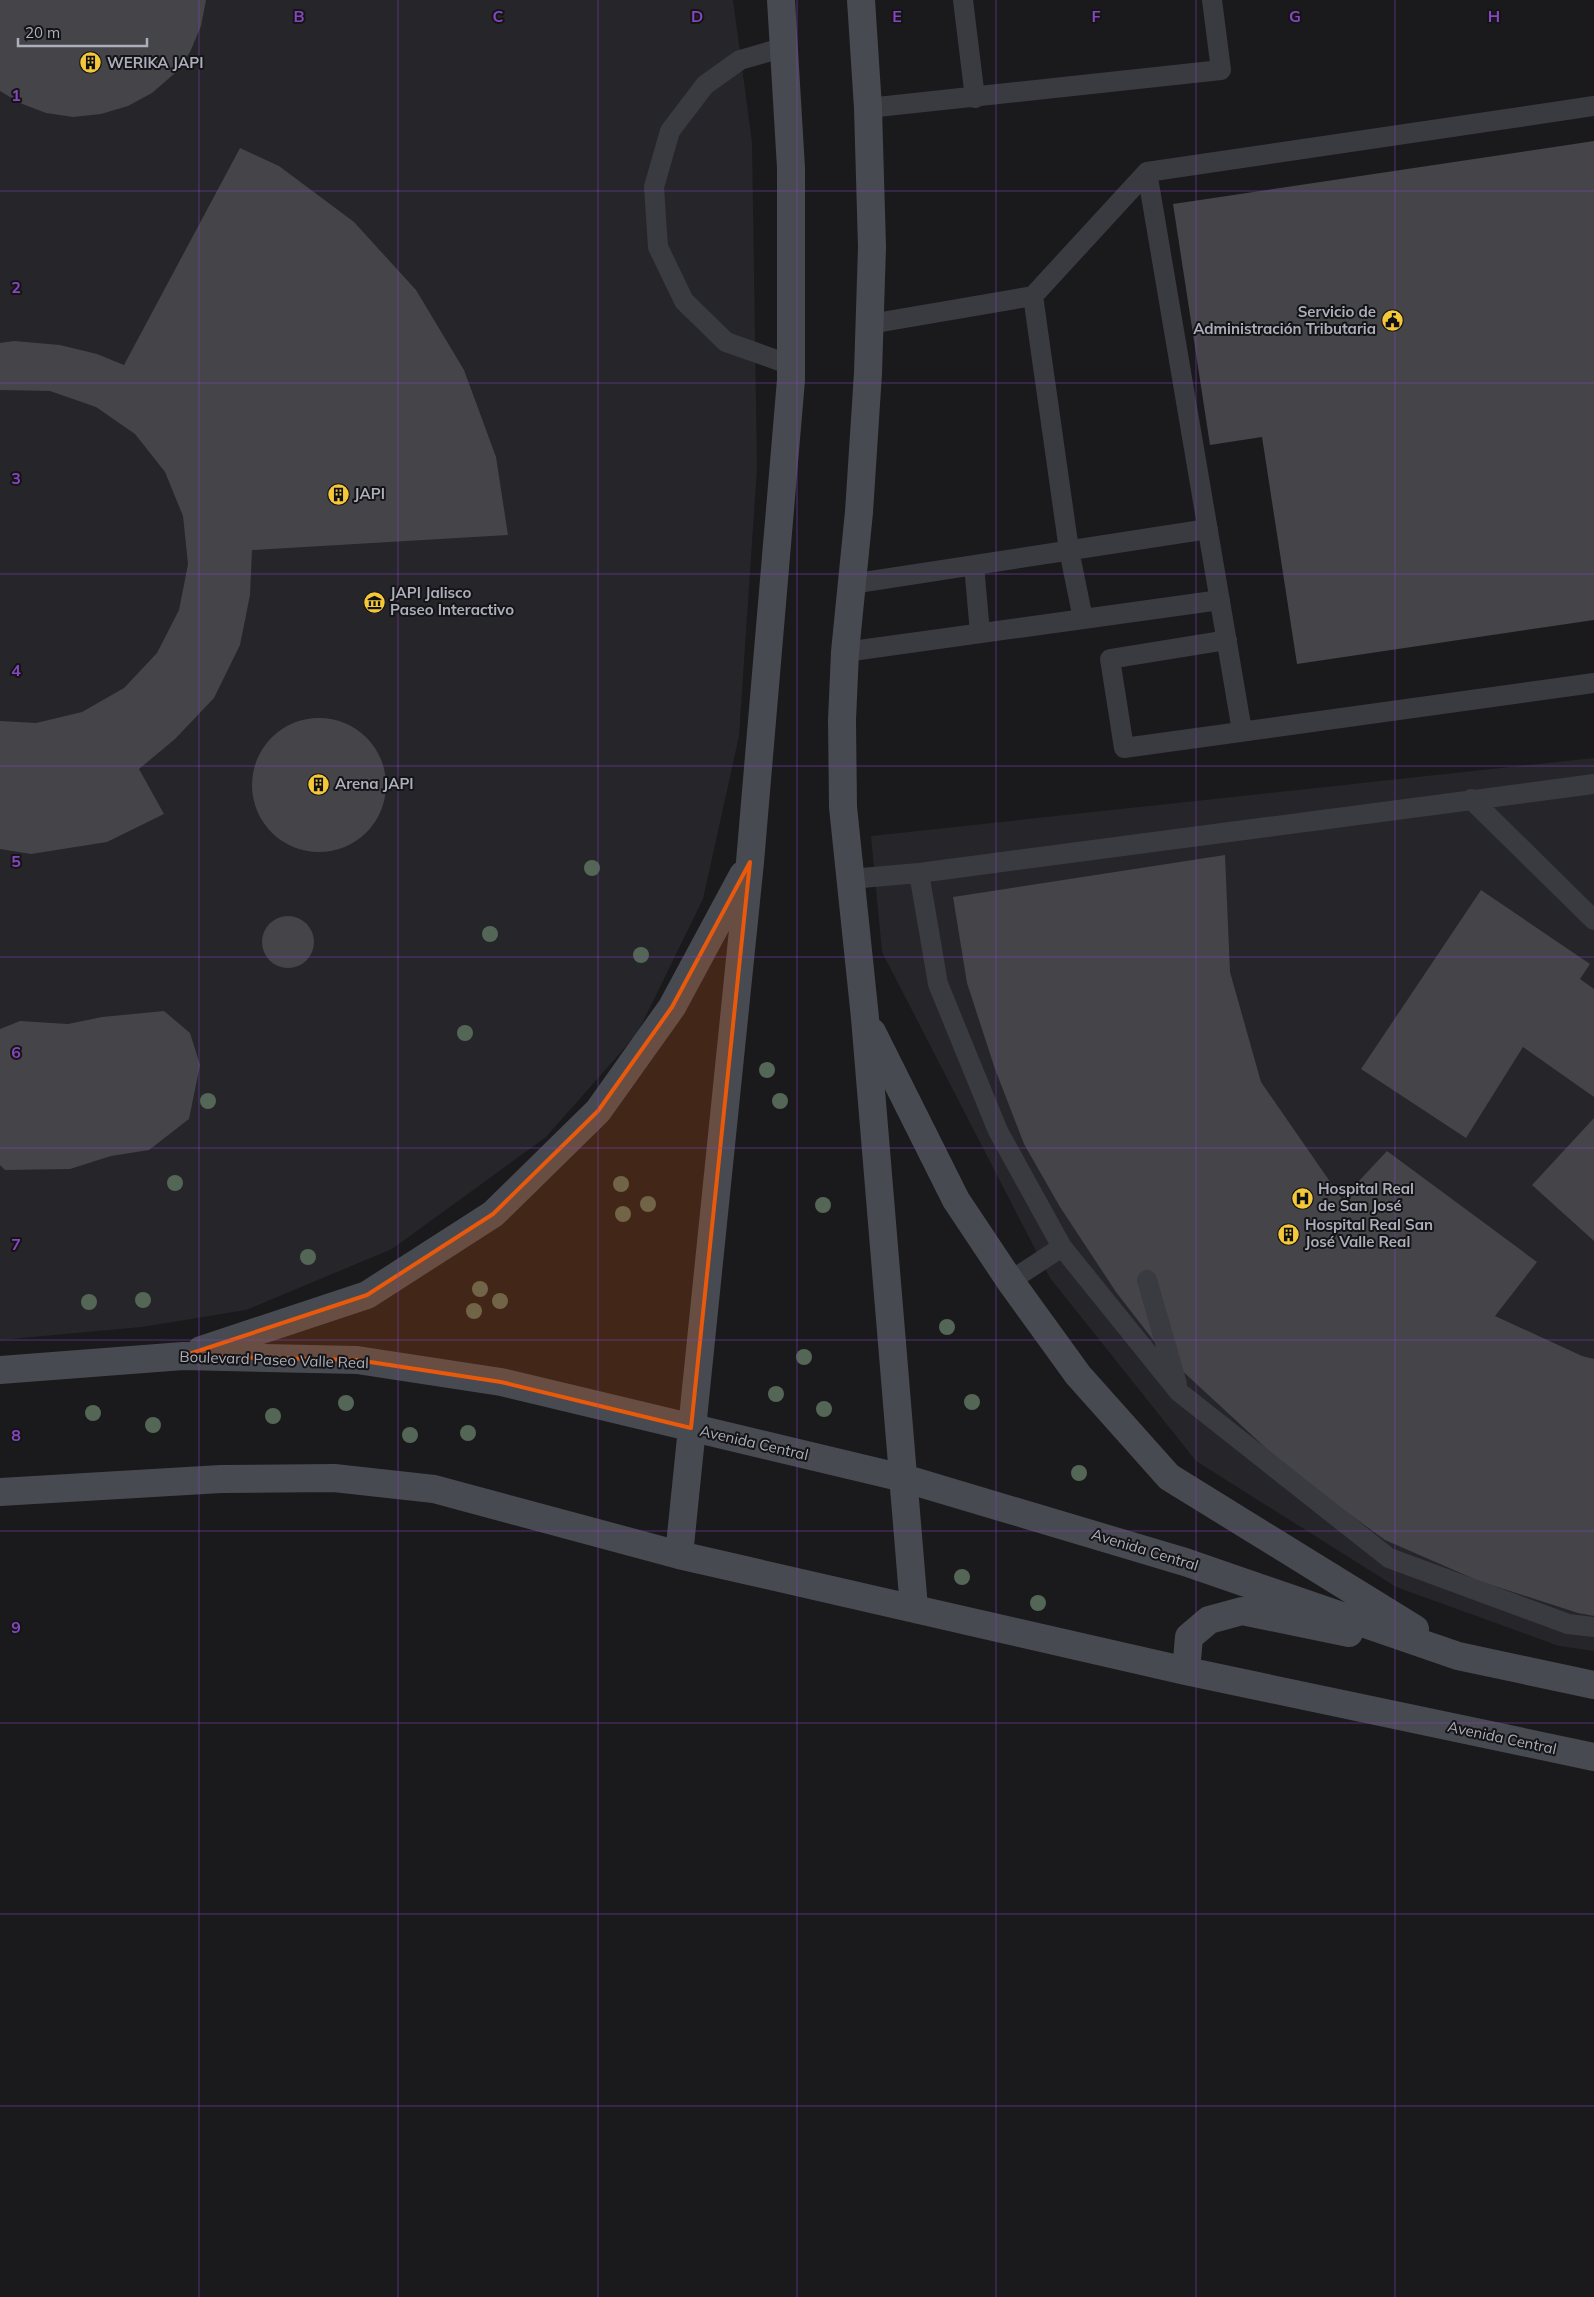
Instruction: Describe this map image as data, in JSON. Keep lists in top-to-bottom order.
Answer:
{
  "streets": {
    "main road": ["Boulevard Paseo Valle Real", "Avenida Central"]
  },
  "crossings": [
    ["Boulevard Paseo Valle Real", "Avenida Central"]
  ],
  "places": {
    "building": [
      "WERIKA JAPI",
      "JAPI",
      "Arena JAPI",
      "Hospital Real San José Valle Real"
    ],
    "public building": ["Servicio de Administración Tributaria"],
    "museum": ["JAPI Jalisco Paseo Interactivo"],
    "hospital": ["Hospital Real de San José"]
  },
  "scale_bar": "20 m",
  "grid": {
    "columns": [
      "B",
      "C",
      "D",
      "E",
      "F",
      "G",
      "H"
    ],
    "rows": [
      "1",
      "2",
      "3",
      "4",
      "5",
      "6",
      "7",
      "8",
      "9"
    ]
  }
}
